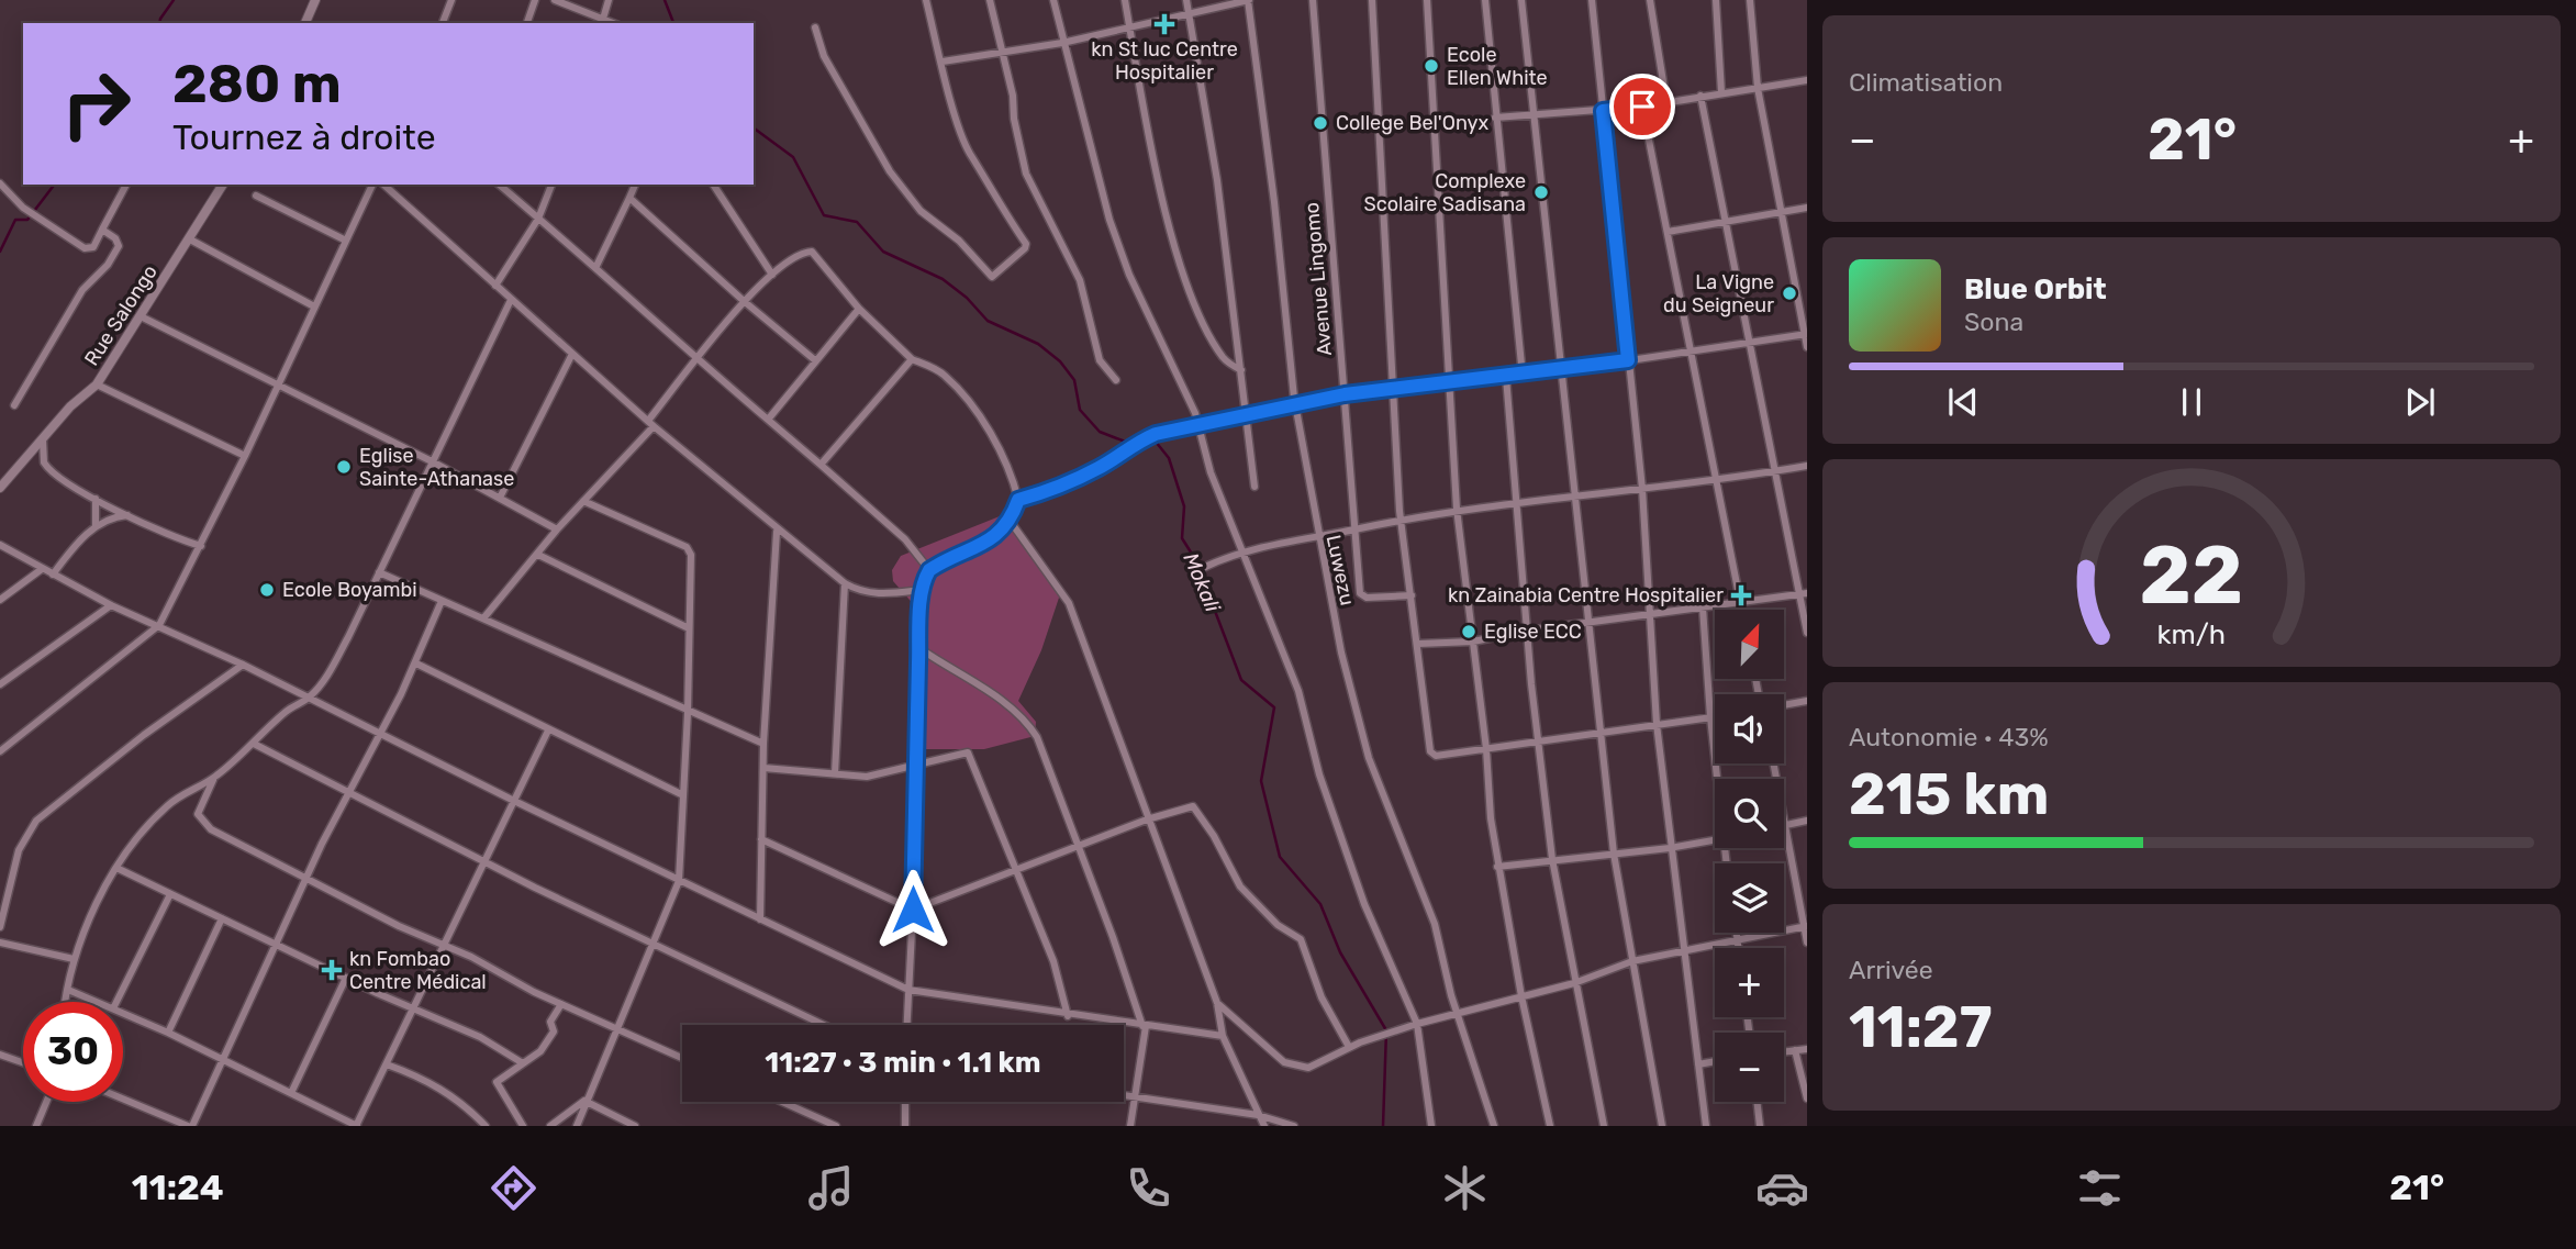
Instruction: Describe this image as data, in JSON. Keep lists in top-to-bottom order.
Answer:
{
  "streets": {
    "street": ["Avenue Lingomo", "Rue Salongo", "Luwezu"]
  },
  "water": ["Mokali"],
  "places": {
    "health": ["kn St luc Centre Hospitalier", "kn Zainabia Centre Hospitalier", "kn Fombao Centre Médical"],
    "other": [
      "Ecole Ellen White",
      "College Bel'Onyx",
      "Complexe Scolaire Sadisana",
      "La Vigne du Seigneur",
      "Eglise Sainte-Athanase",
      "Ecole Boyambi",
      "Eglise ECC"
    ]
  },
  "north": "top right",
  "page": {
    "tile": [
      "Climatisation",
      ["Autonomie · 43%", "215 km"],
      ["Arrivée", "11:27"]
    ],
    "turn": ["280 m", "Tournez à droite"],
    "heat": ["−", "21°", "+"],
    "song": ["Blue Orbit", "Sona"],
    "map_buttons": ["+", "−"],
    "limit": "30",
    "trip": "11:27 · 3 min · 1.1 km",
    "tabs": ["11:24", "21°"],
    "gauge": ["22", "km/h"]
  }
}
